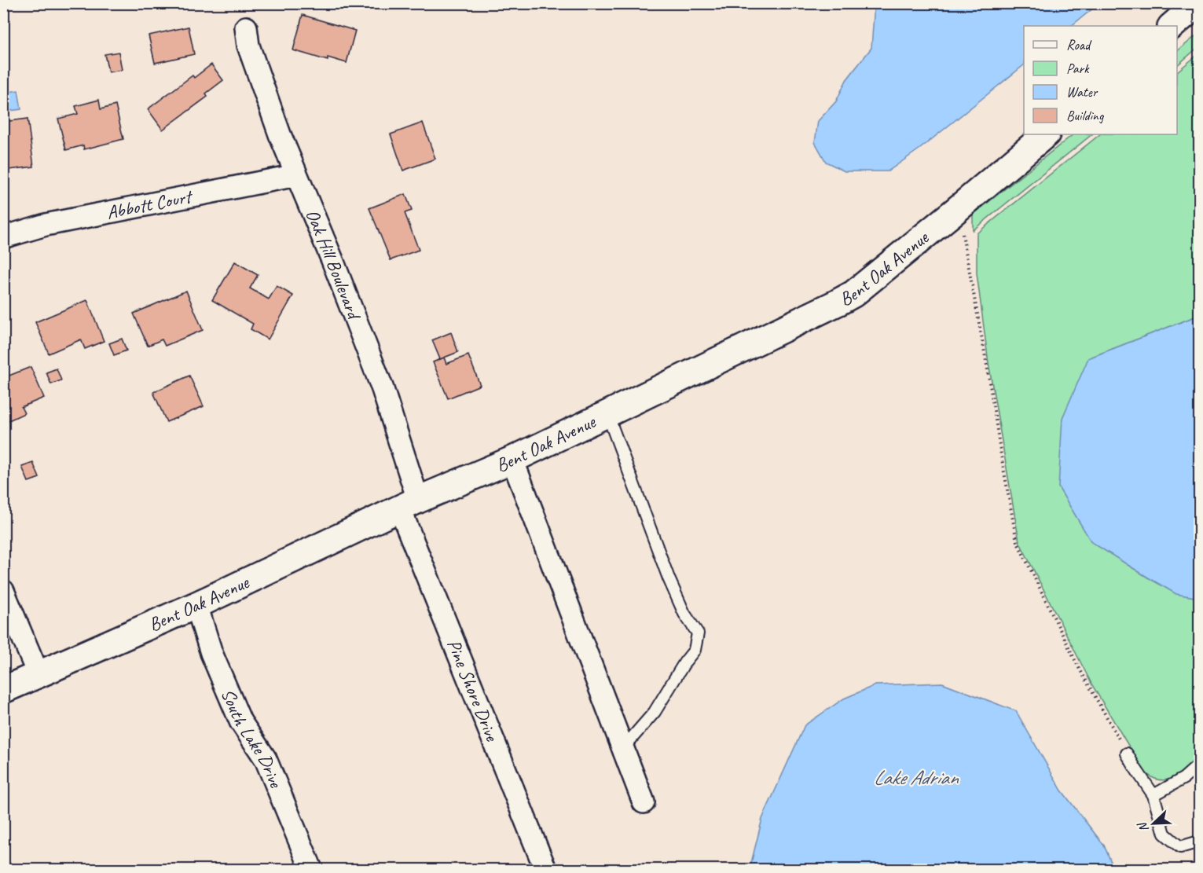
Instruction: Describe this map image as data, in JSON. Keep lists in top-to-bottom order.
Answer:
{
  "streets": {
    "street": [
      "Abbott Court",
      "Oak Hill Boulevard",
      "Bent Oak Avenue",
      "Pine Shore Drive",
      "South Lake Drive"
    ]
  },
  "crossings": [
    ["Abbott Court", "Oak Hill Boulevard"],
    ["Oak Hill Boulevard", "Bent Oak Avenue"],
    ["Oak Hill Boulevard", "Pine Shore Drive"],
    ["Bent Oak Avenue", "Pine Shore Drive"],
    ["Bent Oak Avenue", "South Lake Drive"]
  ],
  "water": ["Lake Adrian"],
  "legend": [
    "Road",
    "Park",
    "Water",
    "Building"
  ],
  "north": "bottom left"
}
